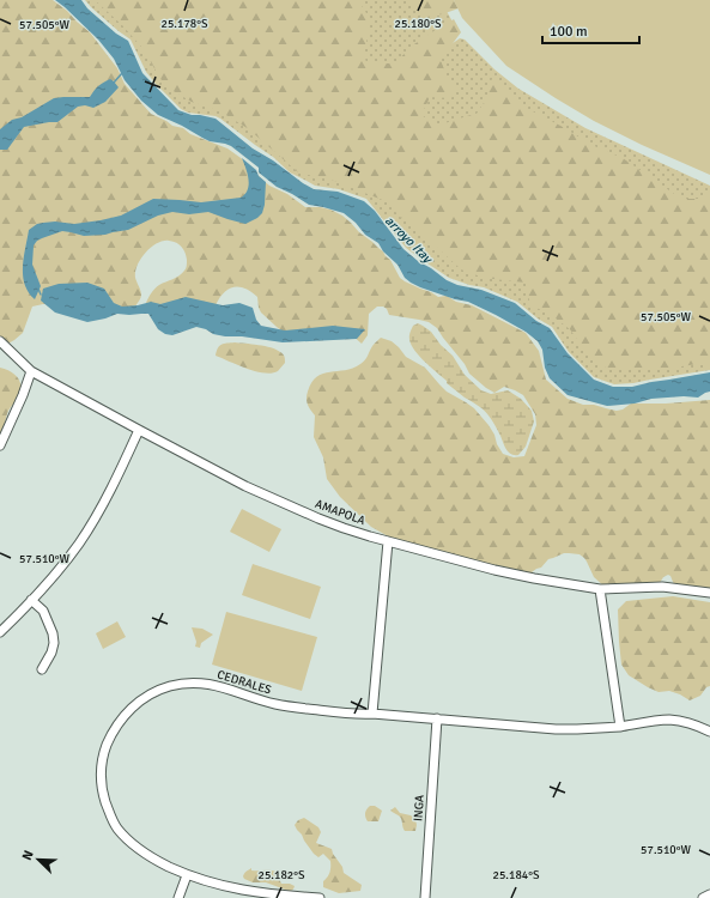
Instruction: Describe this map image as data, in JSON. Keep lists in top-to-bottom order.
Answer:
{
  "streets": {
    "street": ["AMAPOLA", "CEDRALES", "INGA"]
  },
  "crossings": [
    ["CEDRALES", "INGA"]
  ],
  "water": ["arroyo Itay"],
  "scale_bar": "100 m",
  "north": "top left",
  "coordinates": [
    "25.178°S",
    "25.180°S",
    "57.505°W",
    "57.510°W",
    "25.182°S",
    "25.184°S"
  ]
}
